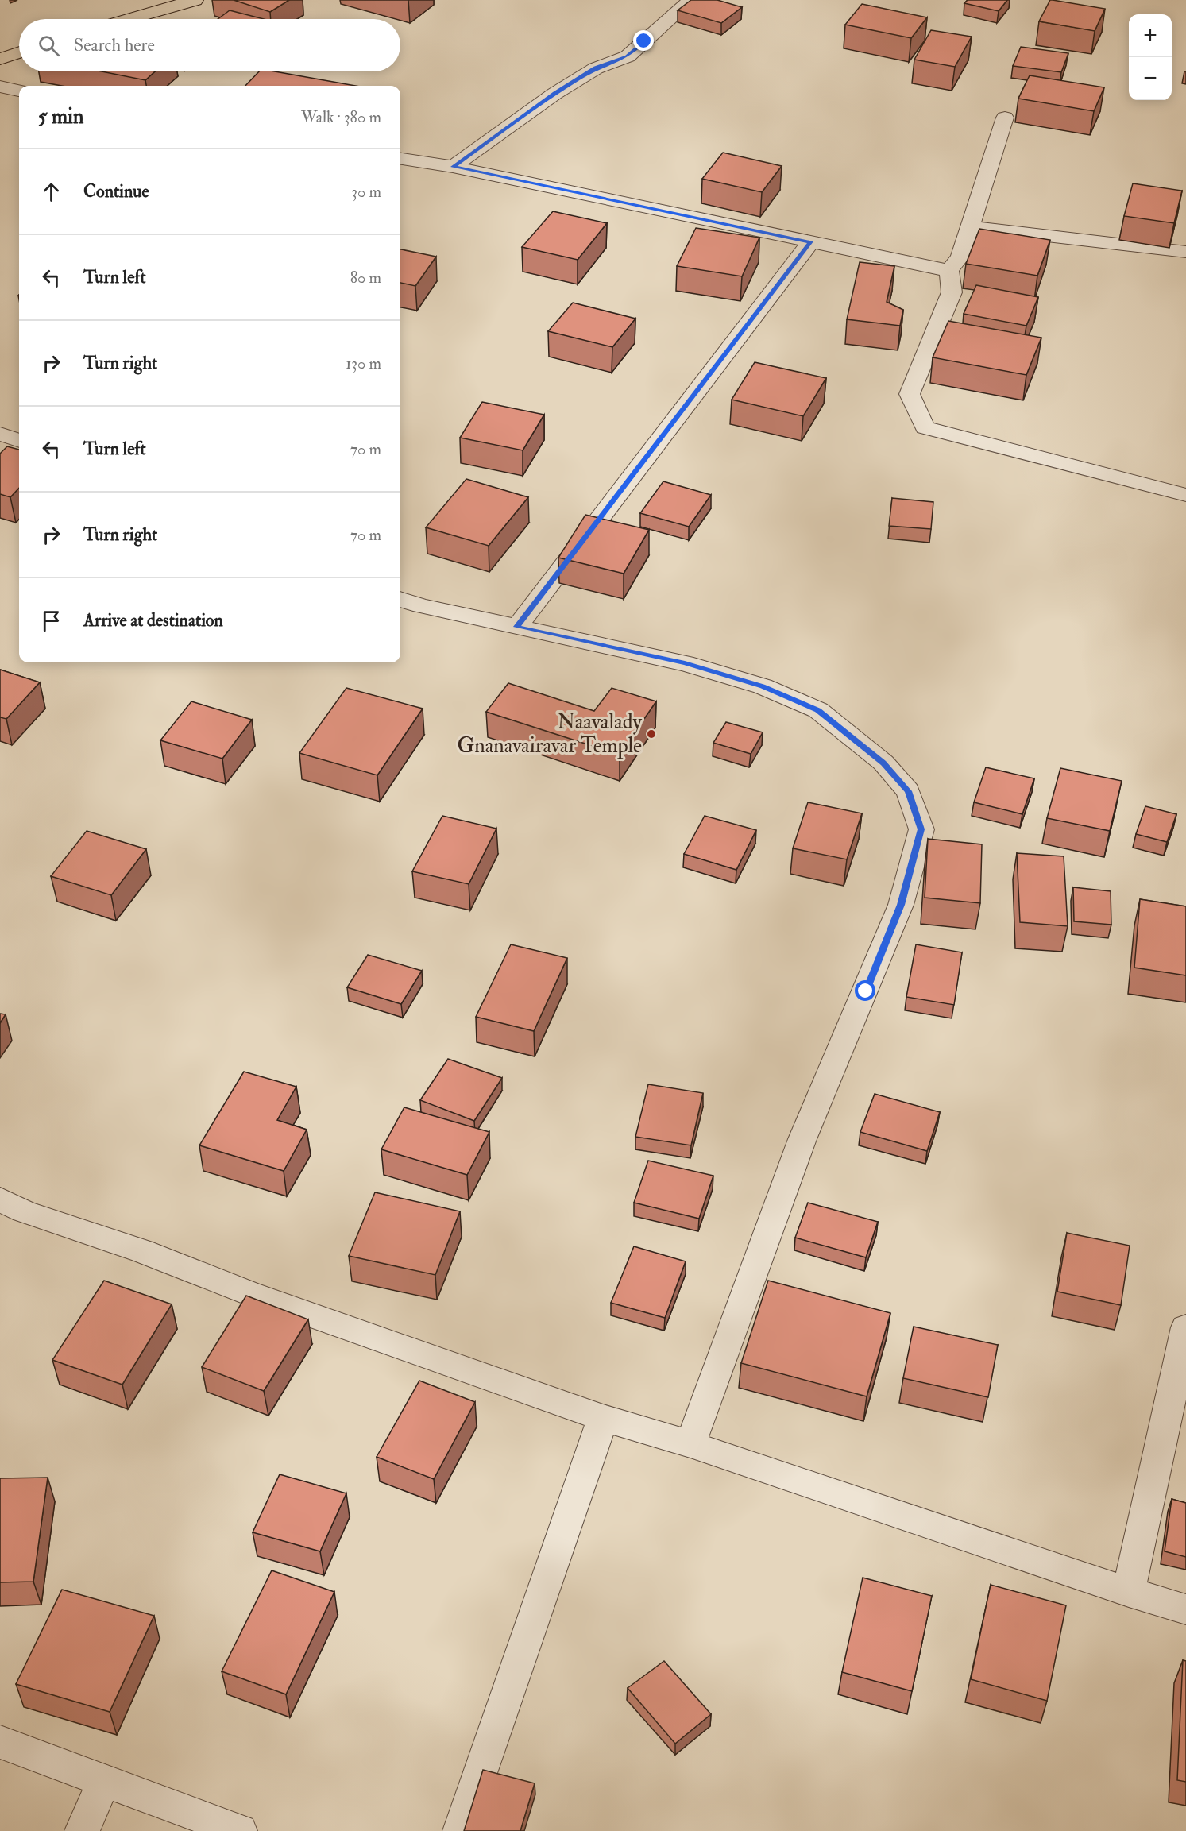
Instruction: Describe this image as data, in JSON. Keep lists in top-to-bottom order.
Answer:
{
  "places": ["Naavalady Gnanavairavar Temple"],
  "page": {
    "map_buttons": ["+", "−"],
    "search": "Search here",
    "heading": ["5 min", "Walk · 380 m"],
    "list": [
      ["Continue", "30 m"],
      ["Turn left", "80 m"],
      ["Turn right", "130 m"],
      ["Turn left", "70 m"],
      ["Turn right", "70 m"],
      "Arrive at destination"
    ]
  }
}
